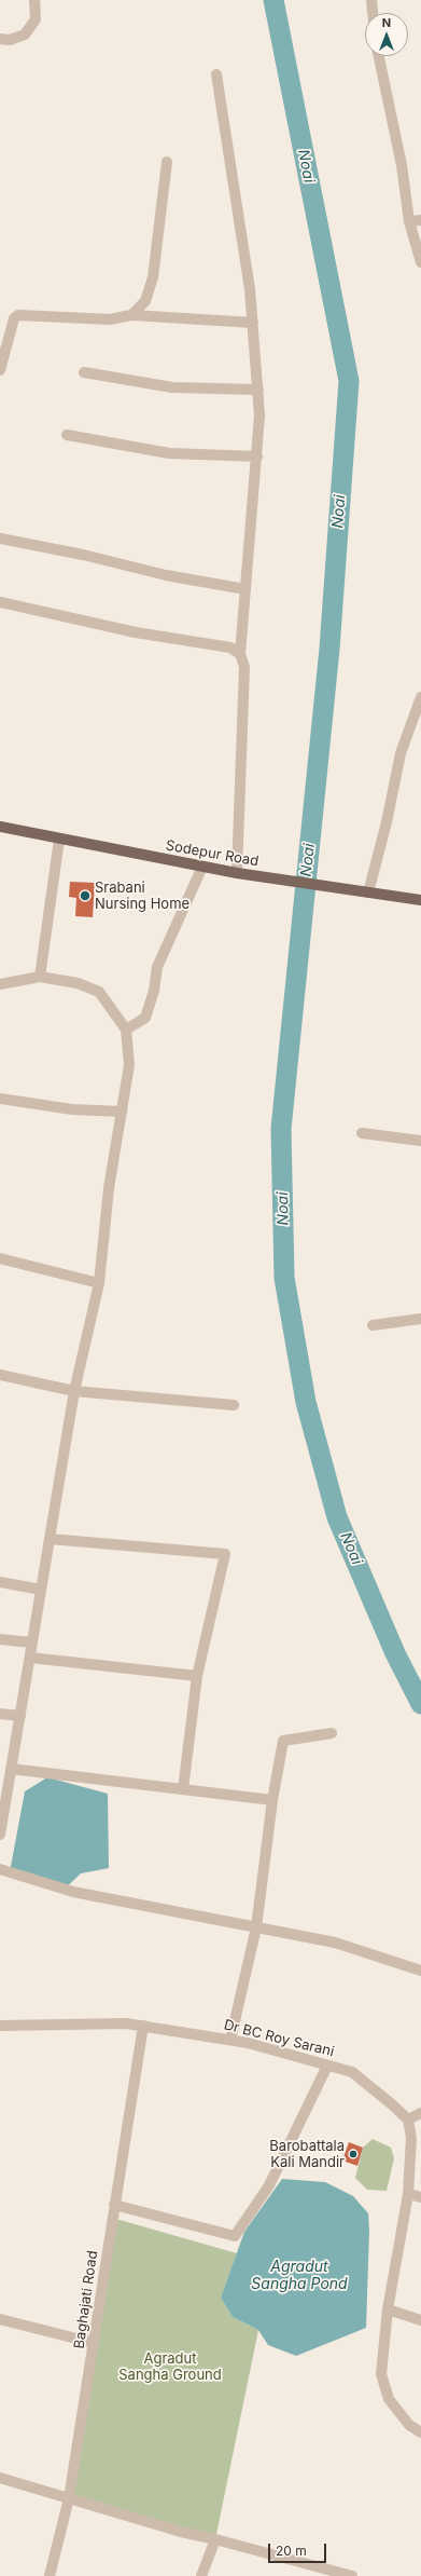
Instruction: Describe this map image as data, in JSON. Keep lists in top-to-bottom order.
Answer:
{
  "streets": {
    "main road": ["Sodepur Road"],
    "street": ["Dr BC Roy Sarani", "Baghajati Road"]
  },
  "crossings": [
    ["Dr BC Roy Sarani", "Baghajati Road"]
  ],
  "water": ["Noai", "Agradut Sangha Pond"],
  "parks": ["Agradut Sangha Ground"],
  "places": ["Srabani Nursing Home", "Barobattala Kali Mandir"],
  "scale_bar": "20 m",
  "north": "top"
}
